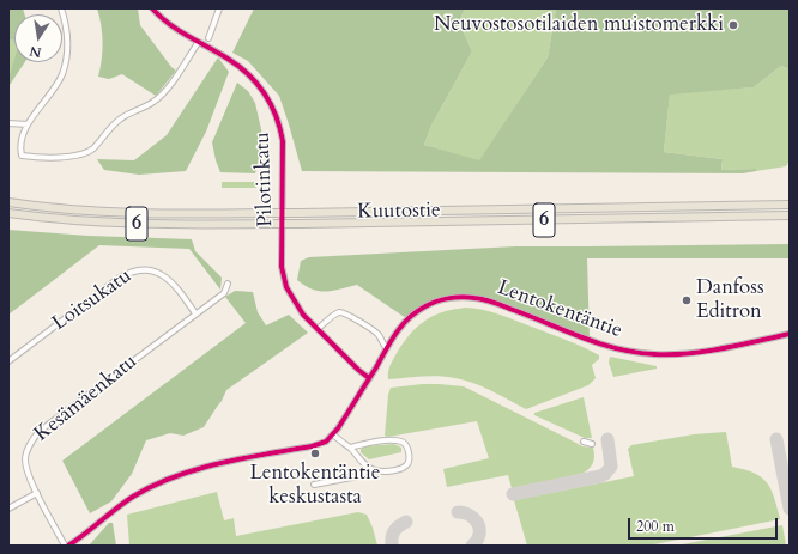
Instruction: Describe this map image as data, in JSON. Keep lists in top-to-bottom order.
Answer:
{
  "streets": {
    "highway": ["Kuutostie", "6"],
    "street": [
      "Pilotinkatu",
      "Loitsukatu",
      "Lentokentäntie",
      "Kesämäenkatu"
    ]
  },
  "crossings": [
    ["Pilotinkatu", "Lentokentäntie"],
    ["Loitsukatu", "Kesämäenkatu"],
    ["Lentokentäntie", "Kesämäenkatu"]
  ],
  "places": ["Neuvostosotilaiden muistomerkki", "Danfoss Editron", "Lentokentäntie keskustasta"],
  "scale_bar": "200 m",
  "north": "bottom"
}
